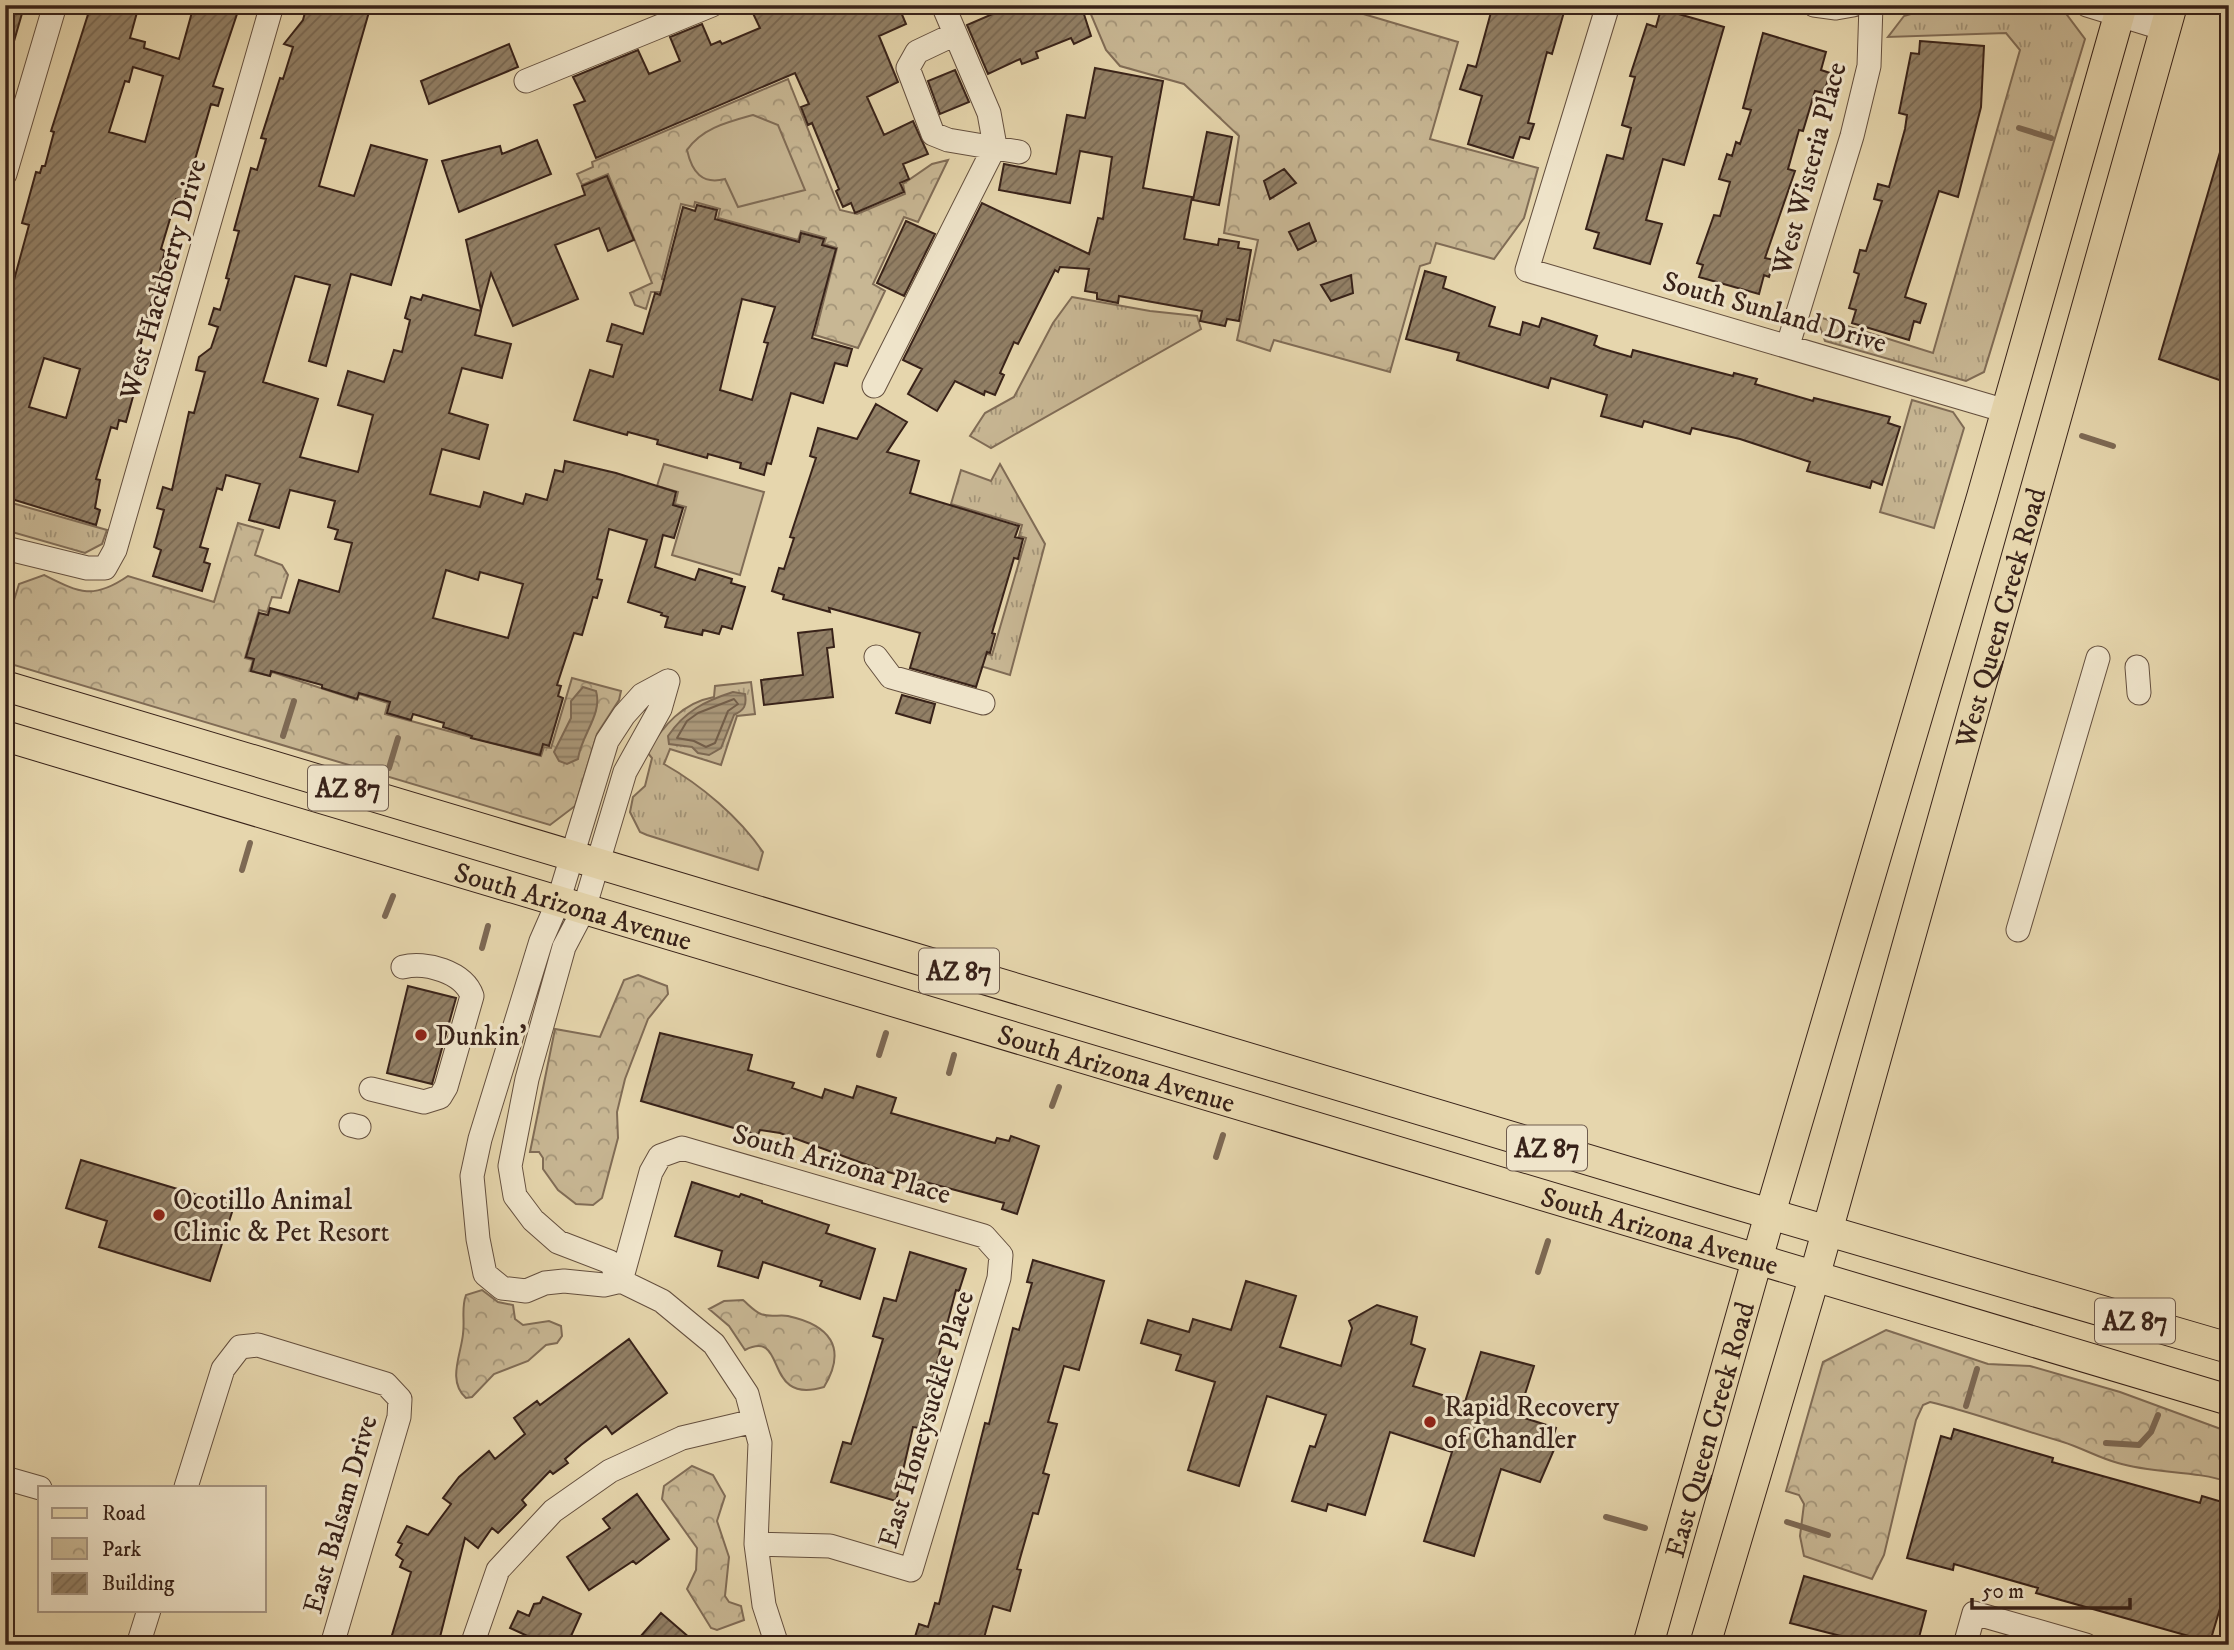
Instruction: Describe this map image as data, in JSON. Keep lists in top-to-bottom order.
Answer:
{
  "streets": {
    "main road": [
      "West Queen Creek Road",
      "AZ 87",
      "South Arizona Avenue",
      "East Queen Creek Road"
    ],
    "street": [
      "West Wisteria Place",
      "West Hackberry Drive",
      "South Sunland Drive",
      "South Arizona Place",
      "East Honeysuckle Place",
      "East Balsam Drive"
    ]
  },
  "crossings": [
    ["West Wisteria Place", "South Sunland Drive"],
    ["South Sunland Drive", "West Queen Creek Road"],
    ["West Queen Creek Road", "South Arizona Avenue"],
    ["West Queen Creek Road", "East Queen Creek Road"],
    ["South Arizona Avenue", "East Queen Creek Road"],
    ["South Arizona Place", "East Honeysuckle Place"]
  ],
  "places": ["Dunkin'", "Ocotillo Animal Clinic & Pet Resort", "Rapid Recovery of Chandler"],
  "legend": ["Road", "Park", "Building"],
  "scale_bar": "50 m"
}
